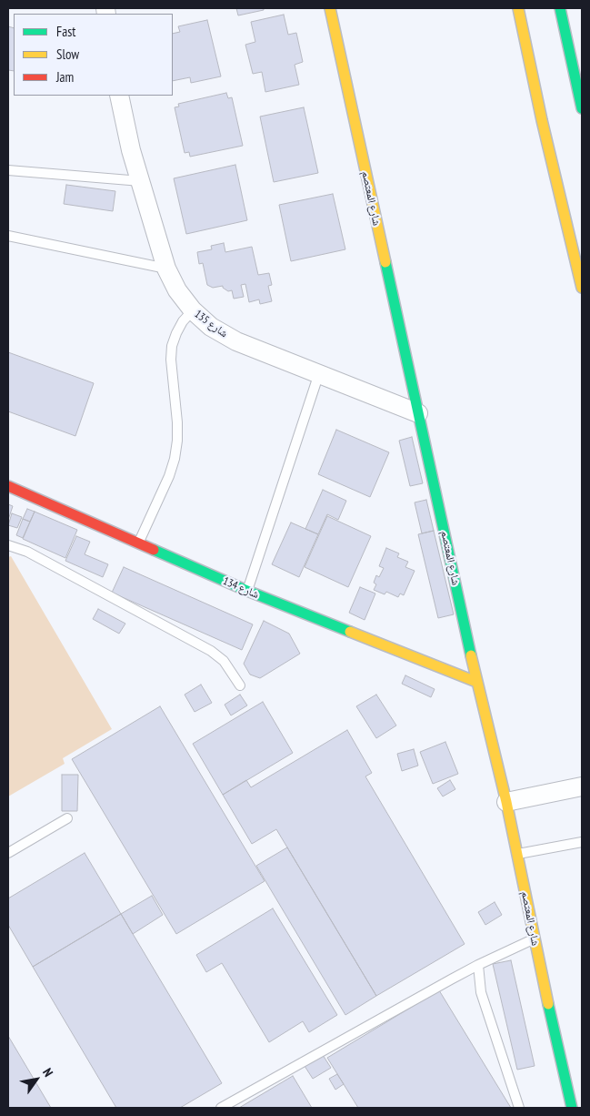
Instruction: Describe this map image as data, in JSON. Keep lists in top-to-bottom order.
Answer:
{
  "streets": {
    "street": ["شارع المعتصم", "شارع 135", "شارع 134"]
  },
  "crossings": [
    ["شارع المعتصم", "شارع 135"],
    ["شارع المعتصم", "شارع 134"]
  ],
  "legend": ["Fast", "Slow", "Jam"],
  "north": "top right"
}
